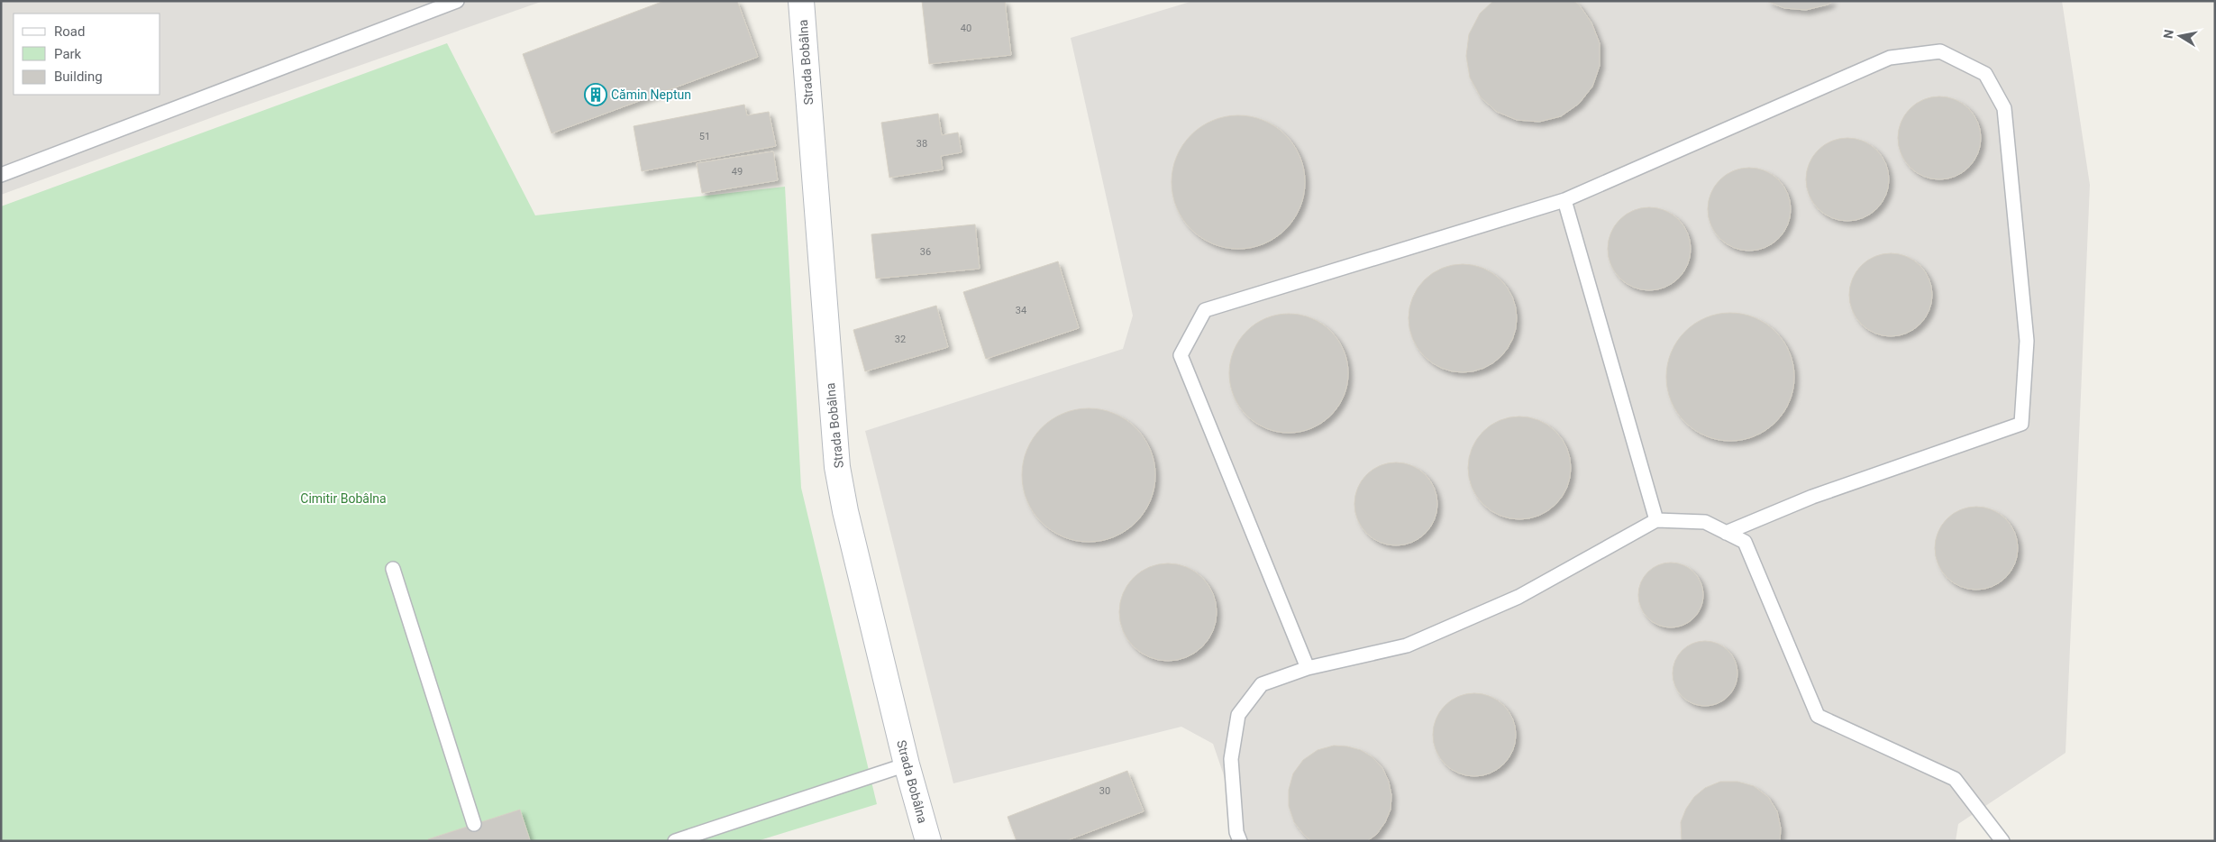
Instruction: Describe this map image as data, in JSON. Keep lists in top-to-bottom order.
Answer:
{
  "streets": {
    "main road": ["Strada Bobâlna"]
  },
  "parks": ["Cimitir Bobâlna"],
  "places": {
    "building": ["Cămin Neptun"]
  },
  "house_numbers": [
    "40",
    "51",
    "38",
    "49",
    "36",
    "34",
    "32",
    "30"
  ],
  "legend": ["Road", "Park", "Building"],
  "north": "left"
}
